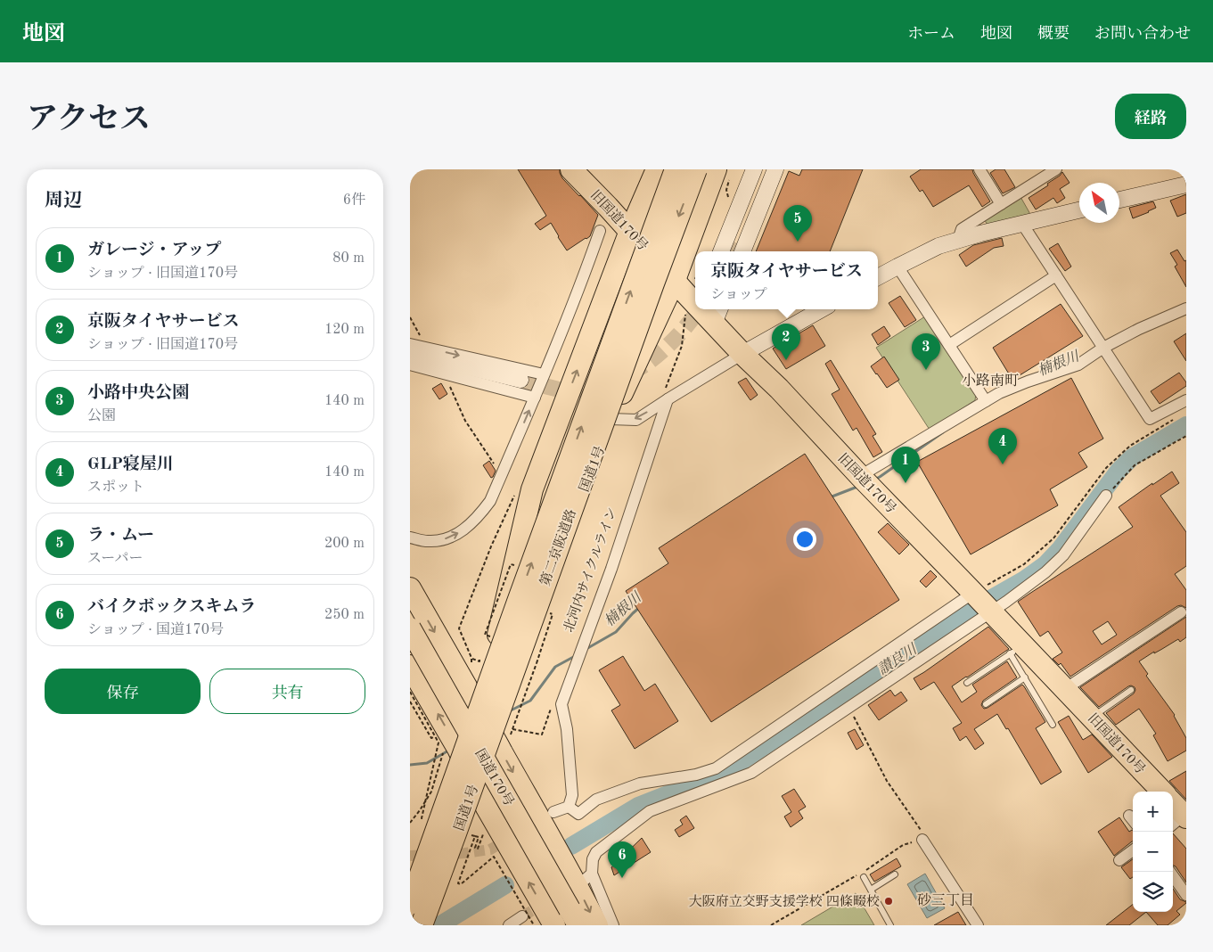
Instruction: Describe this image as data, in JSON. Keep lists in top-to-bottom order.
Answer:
{
  "streets": {
    "highway": [
      "旧国道170号",
      "国道1号",
      "第二京阪道路",
      "国道170号"
    ]
  },
  "crossings": [
    ["旧国道170号", "国道1号"]
  ],
  "districts": ["小路南町", "砂三丁目"],
  "water": ["楠根川", "讃良川"],
  "places": ["大阪府立交野支援学校 四條畷校"],
  "north": "top left",
  "page": {
    "header": "地図",
    "nav": [
      "ホーム",
      "地図",
      "概要",
      "お問い合わせ"
    ],
    "title": "アクセス",
    "buttons": [
      "経路",
      ["保存", "共有"]
    ],
    "heading": ["周辺", "6件"],
    "pins": [
      "5",
      "2",
      "3",
      "4",
      "1",
      "6"
    ],
    "list": [
      {
        "mark": "1",
        "name": "ガレージ・アップ",
        "note": "ショップ · 旧国道170号",
        "value": "80 m"
      },
      {
        "mark": "2",
        "name": "京阪タイヤサービス",
        "note": "ショップ · 旧国道170号",
        "value": "120 m"
      },
      {
        "mark": "3",
        "name": "小路中央公園",
        "note": "公園",
        "value": "140 m"
      },
      {
        "mark": "4",
        "name": "GLP寝屋川",
        "note": "スポット",
        "value": "140 m"
      },
      {
        "mark": "5",
        "name": "ラ・ムー",
        "note": "スーパー",
        "value": "200 m"
      },
      {
        "mark": "6",
        "name": "バイクボックスキムラ",
        "note": "ショップ · 国道170号",
        "value": "250 m"
      }
    ],
    "popup": ["京阪タイヤサービス", "ショップ"],
    "map_buttons": ["+", "−"]
  }
}
